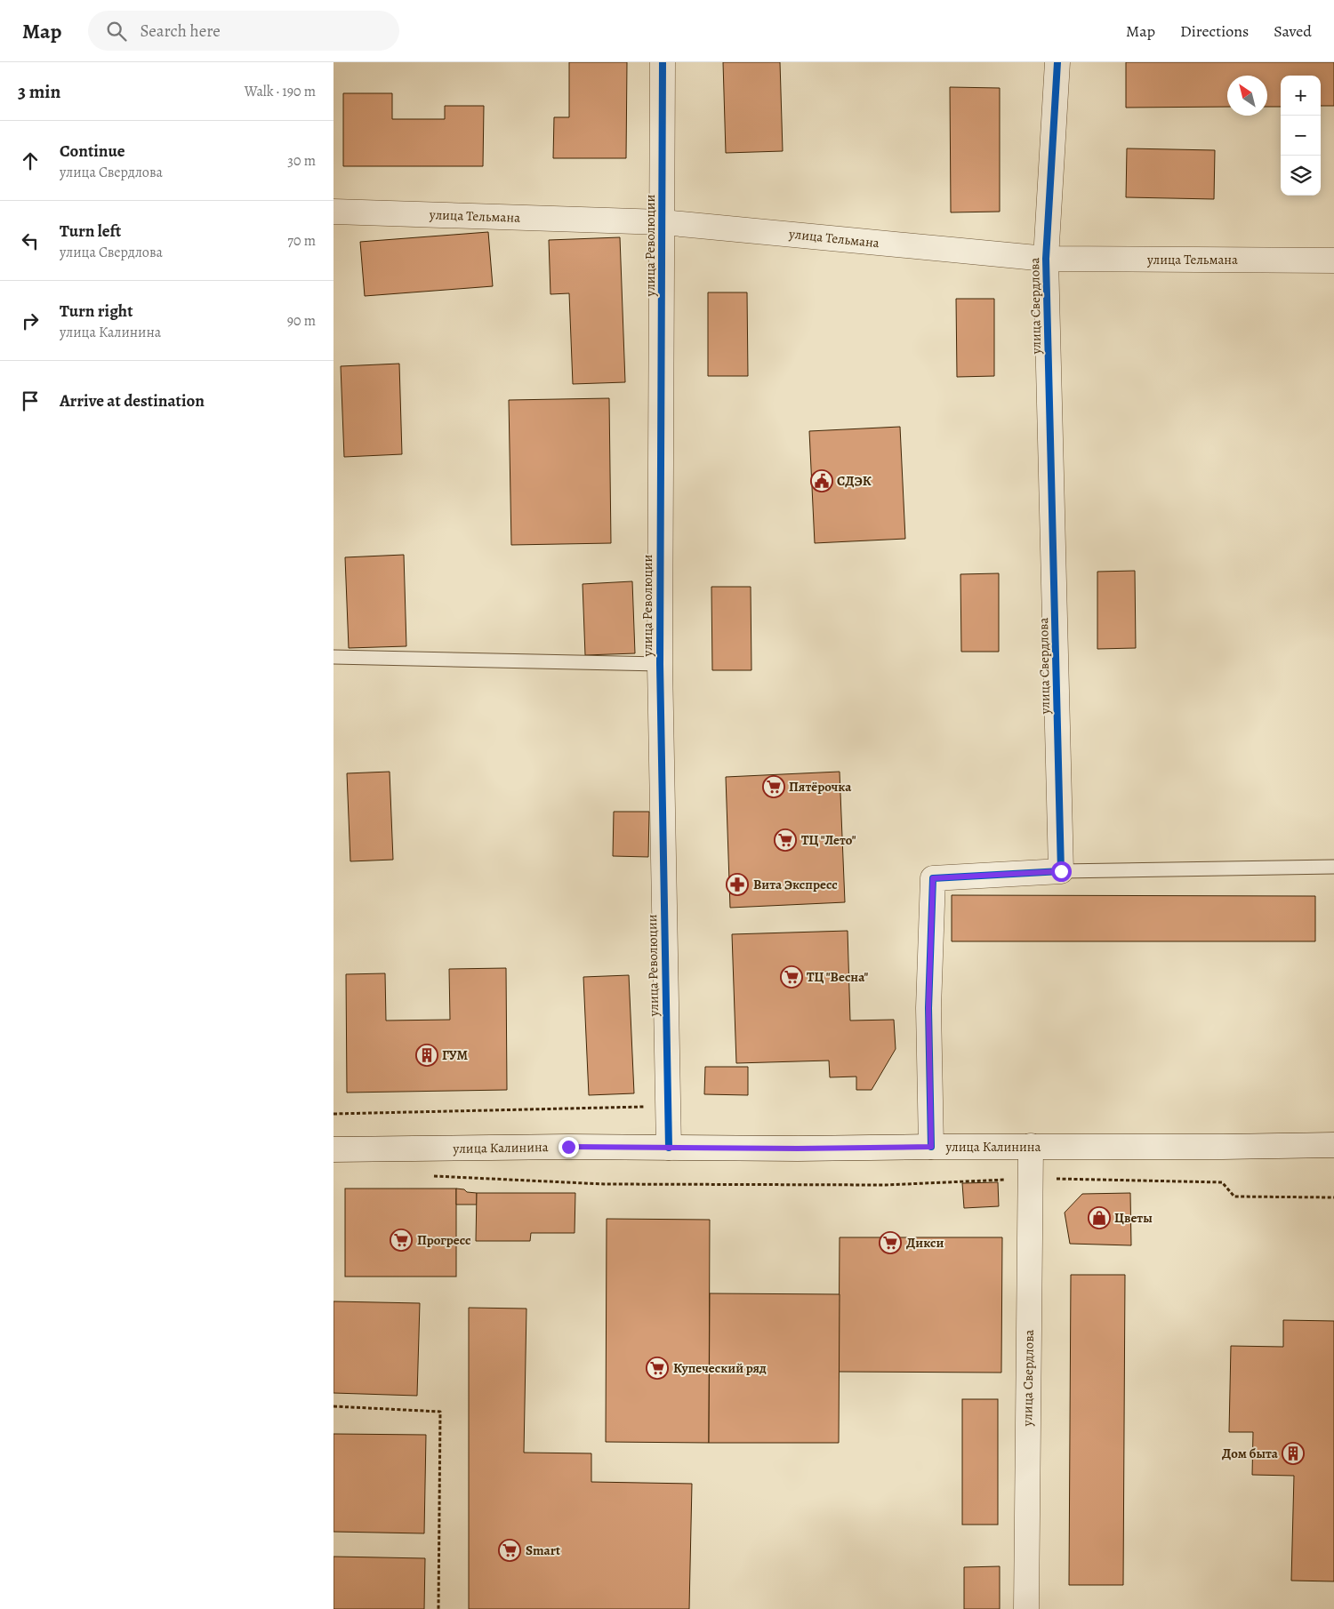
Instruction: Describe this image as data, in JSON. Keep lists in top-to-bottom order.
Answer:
{
  "streets": {
    "street": [
      "улица Тельмана",
      "улица Революции",
      "улица Свердлова",
      "улица Калинина"
    ]
  },
  "crossings": [
    ["улица Тельмана", "улица Революции"],
    ["улица Тельмана", "улица Свердлова"],
    ["улица Революции", "улица Калинина"],
    ["улица Свердлова", "улица Калинина"]
  ],
  "places": {
    "public building": ["СДЭК"],
    "supermarket": [
      "Пятёрочка",
      "ТЦ \"Лето\"",
      "ТЦ \"Весна\"",
      "Прогресс",
      "Дикси",
      "Купеческий ряд",
      "Smart"
    ],
    "pharmacy": ["Вита Экспресс"],
    "building": ["ГУМ", "Дом быта"],
    "shop": ["Цветы"]
  },
  "north": "top left",
  "page": {
    "header": "Map",
    "search": "Search here",
    "nav": ["Map", "Directions", "Saved"],
    "heading": ["3 min", "Walk · 190 m"],
    "map_buttons": ["+", "−"],
    "list": [
      ["Continue", "улица Свердлова", "30 m"],
      ["Turn left", "улица Свердлова", "70 m"],
      ["Turn right", "улица Калинина", "90 m"],
      "Arrive at destination"
    ]
  }
}
